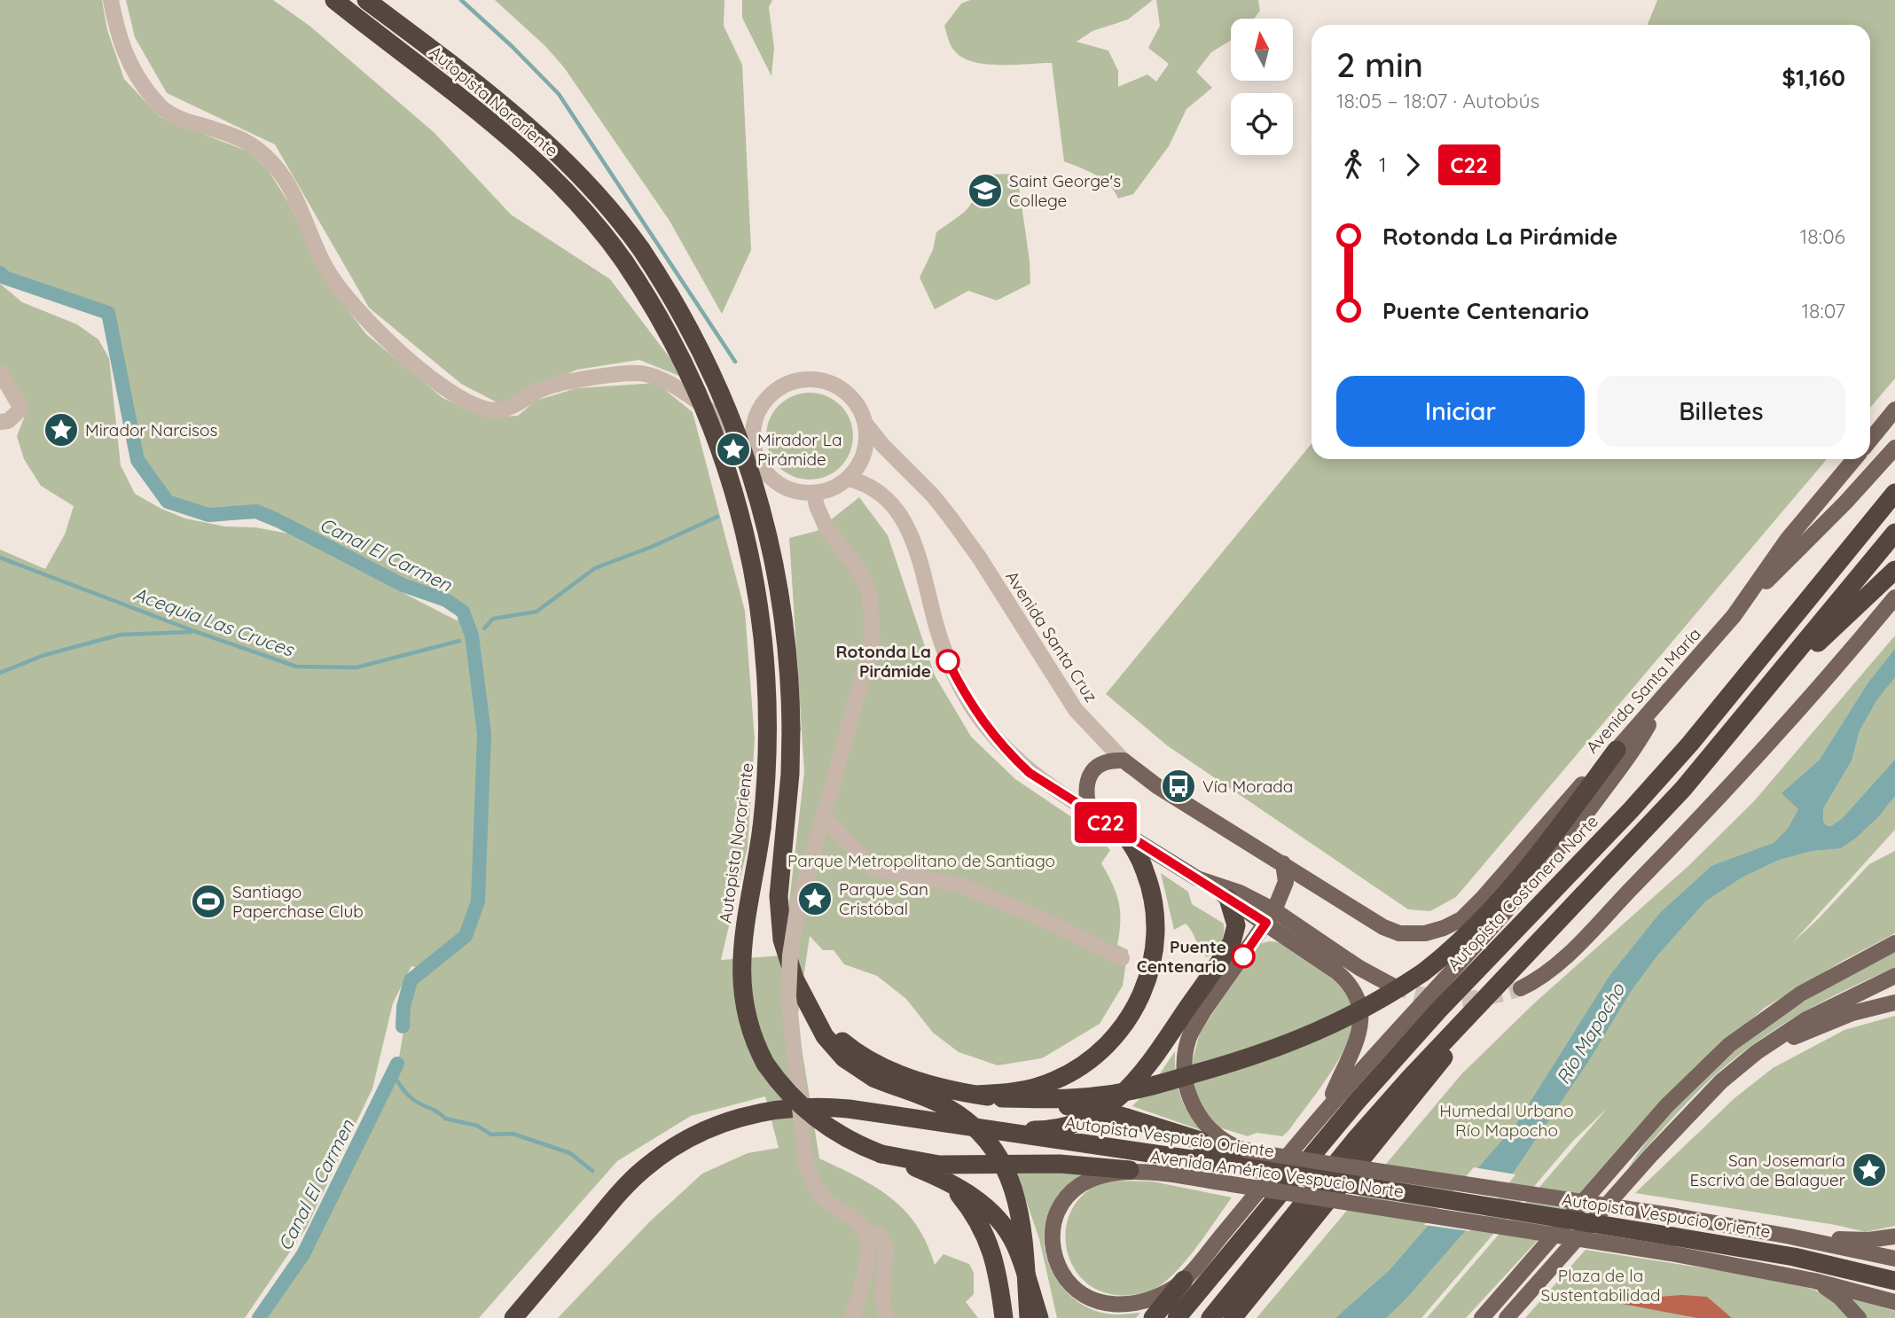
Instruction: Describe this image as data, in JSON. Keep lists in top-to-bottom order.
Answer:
{
  "streets": {
    "highway": ["Autopista Nororiente", "Autopista Costanera Norte", "Autopista Vespucio Oriente"],
    "main road": ["Avenida Santa Cruz", "Avenida Santa María", "Avenida Américo Vespucio Norte"]
  },
  "crossings": [
    ["Avenida Santa Cruz", "Avenida Santa María"],
    ["Autopista Vespucio Oriente", "Avenida Américo Vespucio Norte"]
  ],
  "water": ["Canal El Carmen", "Acequia Las Cruces", "Río Mapocho"],
  "parks": ["Parque Metropolitano de Santiago", "Humedal Urbano Río Mapocho", "Plaza de la Sustentabilidad"],
  "places": {
    "school or university": ["Saint George's College"],
    "place": [
      "Mirador Narcisos",
      "Mirador La Pirámide",
      "Parque San Cristóbal",
      "San Josemaría Escrivá de Balaguer"
    ],
    "other": ["Rotonda La Pirámide", "Puente Centenario"],
    "bus stop": ["Vía Morada"],
    "sports": ["Santiago Paperchase Club"]
  },
  "lines": ["bus line C22"],
  "north": "top",
  "page": {
    "on_map": "C22",
    "heading": ["2 min", "18:05 – 18:07 · Autobús", "$1,160"],
    "legs": ["1", "C22"],
    "list": [
      {
        "name": "Rotonda La Pirámide",
        "value": "18:06"
      },
      {
        "name": "Puente Centenario",
        "value": "18:07"
      }
    ],
    "buttons": ["Iniciar", "Billetes"]
  }
}
